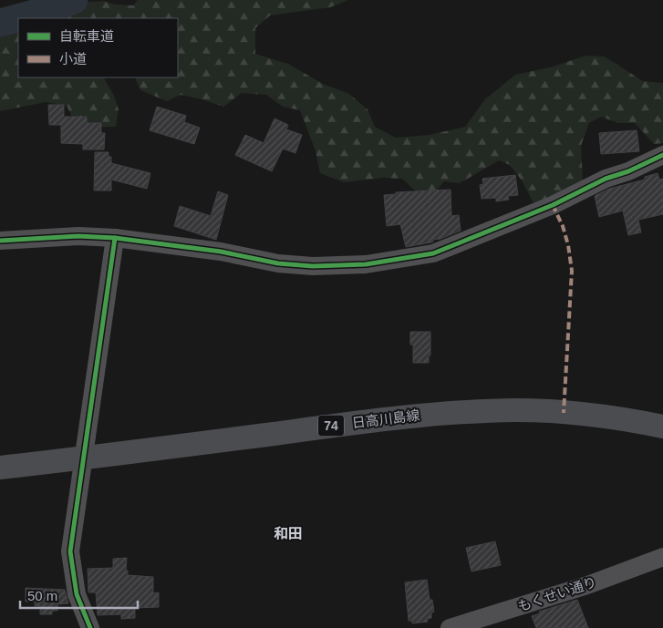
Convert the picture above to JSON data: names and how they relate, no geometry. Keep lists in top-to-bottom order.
{
  "streets": {
    "main road": ["日高川島線", "74"],
    "street": ["もくせい通り"]
  },
  "districts": ["和田"],
  "legend": ["自転車道", "小道"],
  "scale_bar": "50 m"
}
